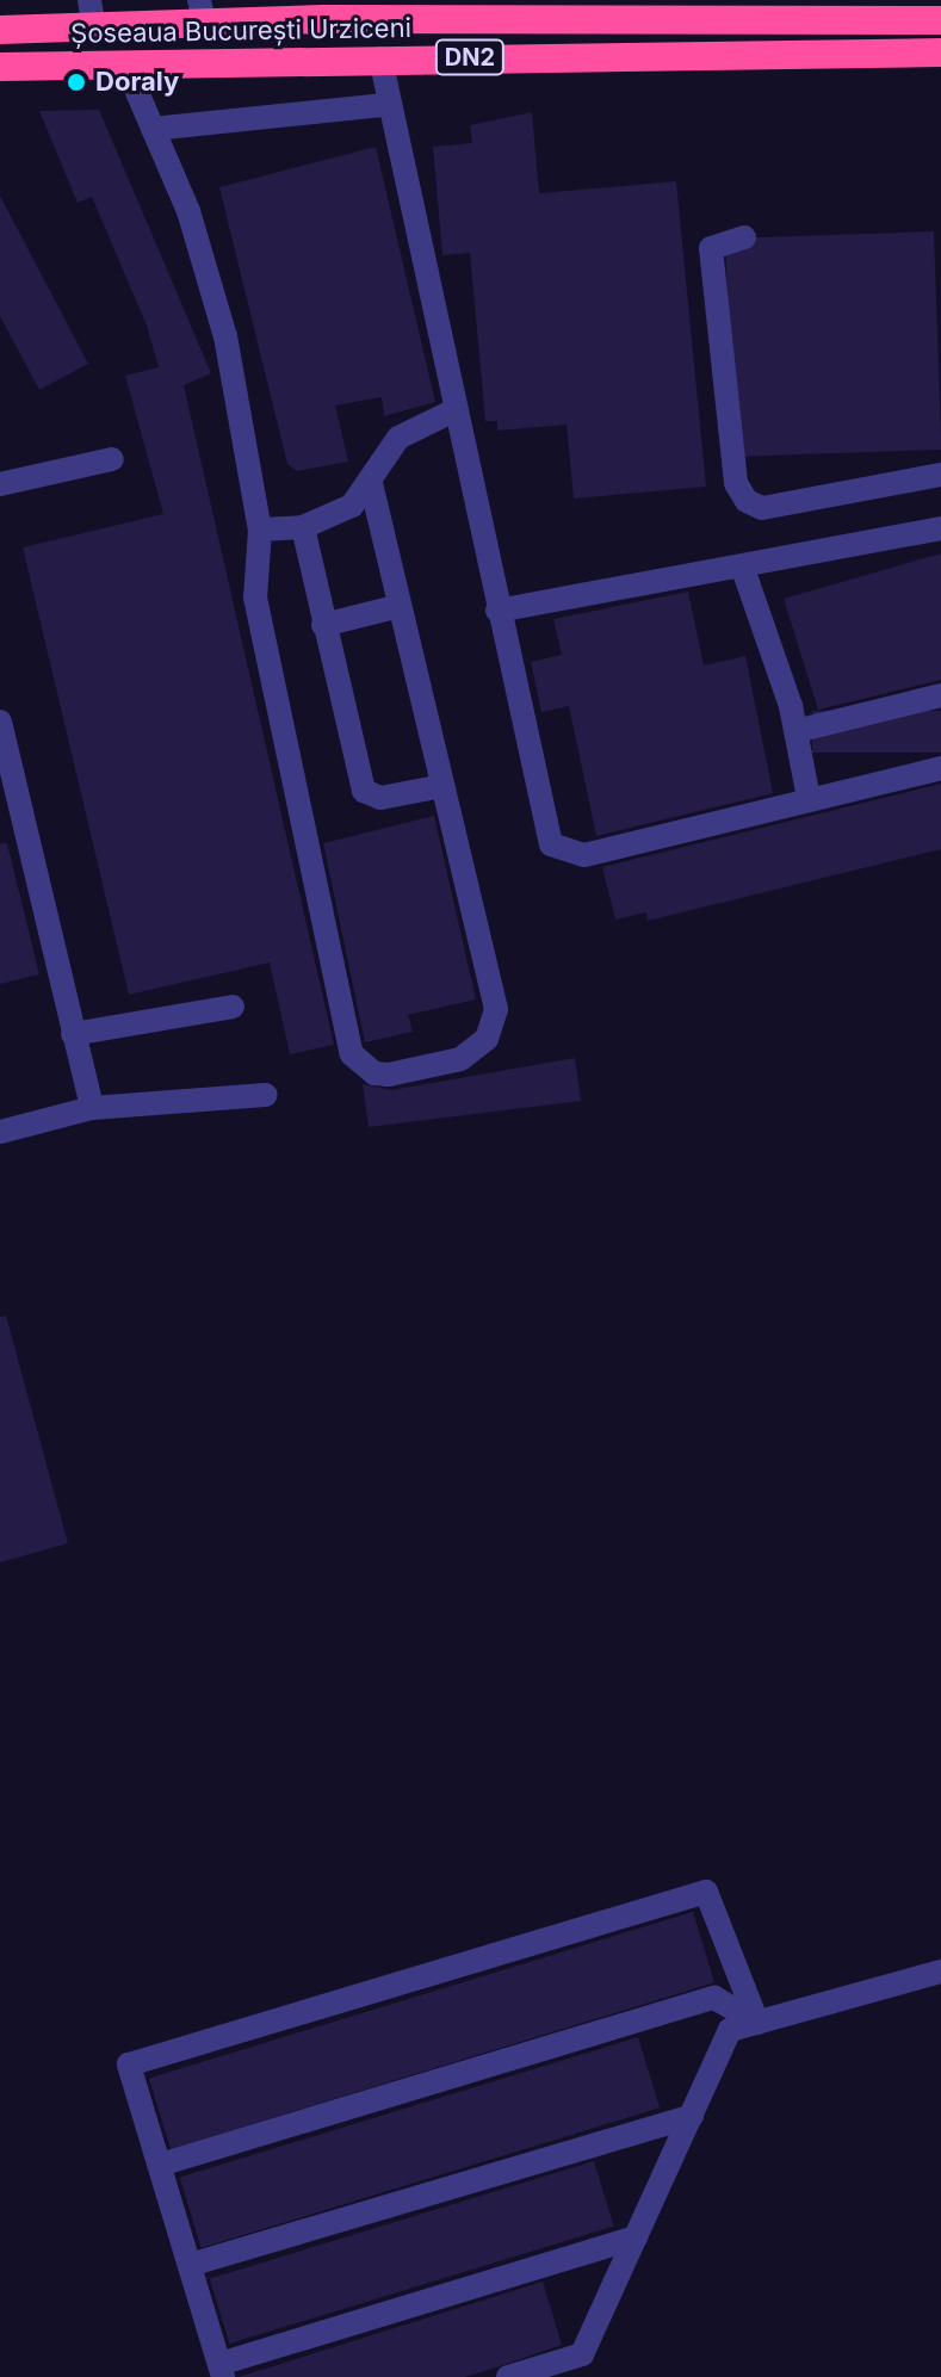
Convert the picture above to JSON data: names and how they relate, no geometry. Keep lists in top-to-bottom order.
{
  "streets": {
    "highway": ["Șoseaua București Urziceni", "DN2"]
  },
  "places": ["Doraly"]
}
